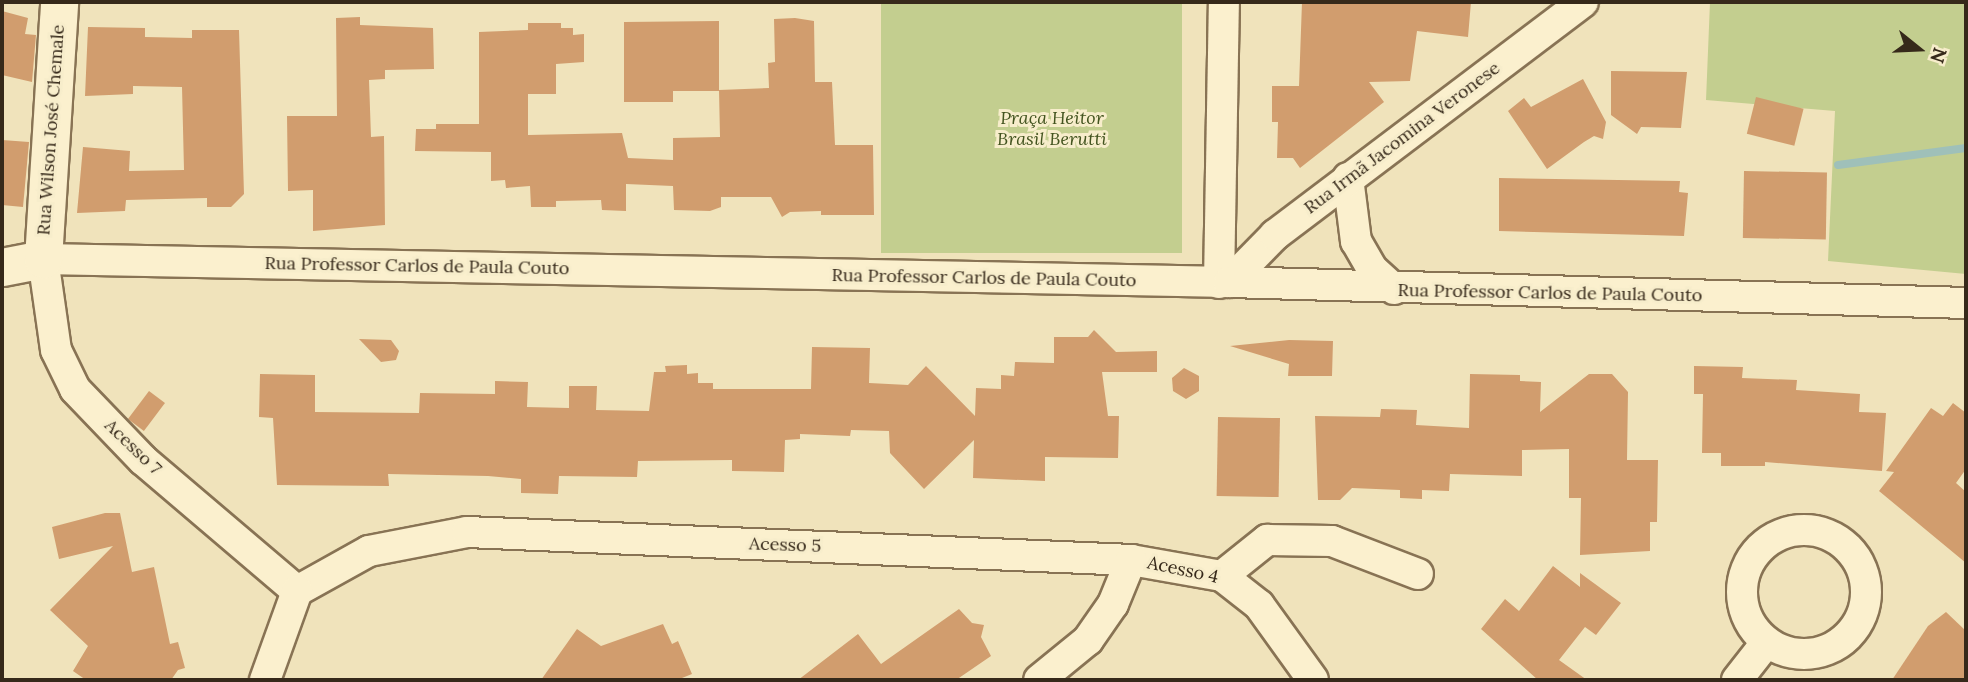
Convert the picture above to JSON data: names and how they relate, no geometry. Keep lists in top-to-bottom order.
{
  "streets": {
    "street": [
      "Rua Wilson José Chemale",
      "Rua Irmã Jacomina Veronese",
      "Rua Professor Carlos de Paula Couto",
      "Acesso 7",
      "Acesso 5",
      "Acesso 4"
    ]
  },
  "crossings": [
    ["Rua Wilson José Chemale", "Rua Professor Carlos de Paula Couto"],
    ["Rua Wilson José Chemale", "Acesso 7"],
    ["Rua Irmã Jacomina Veronese", "Rua Professor Carlos de Paula Couto"],
    ["Rua Professor Carlos de Paula Couto", "Acesso 7"],
    ["Acesso 7", "Acesso 5"],
    ["Acesso 5", "Acesso 4"]
  ],
  "parks": ["Praça Heitor Brasil Berutti"],
  "north": "right"
}
